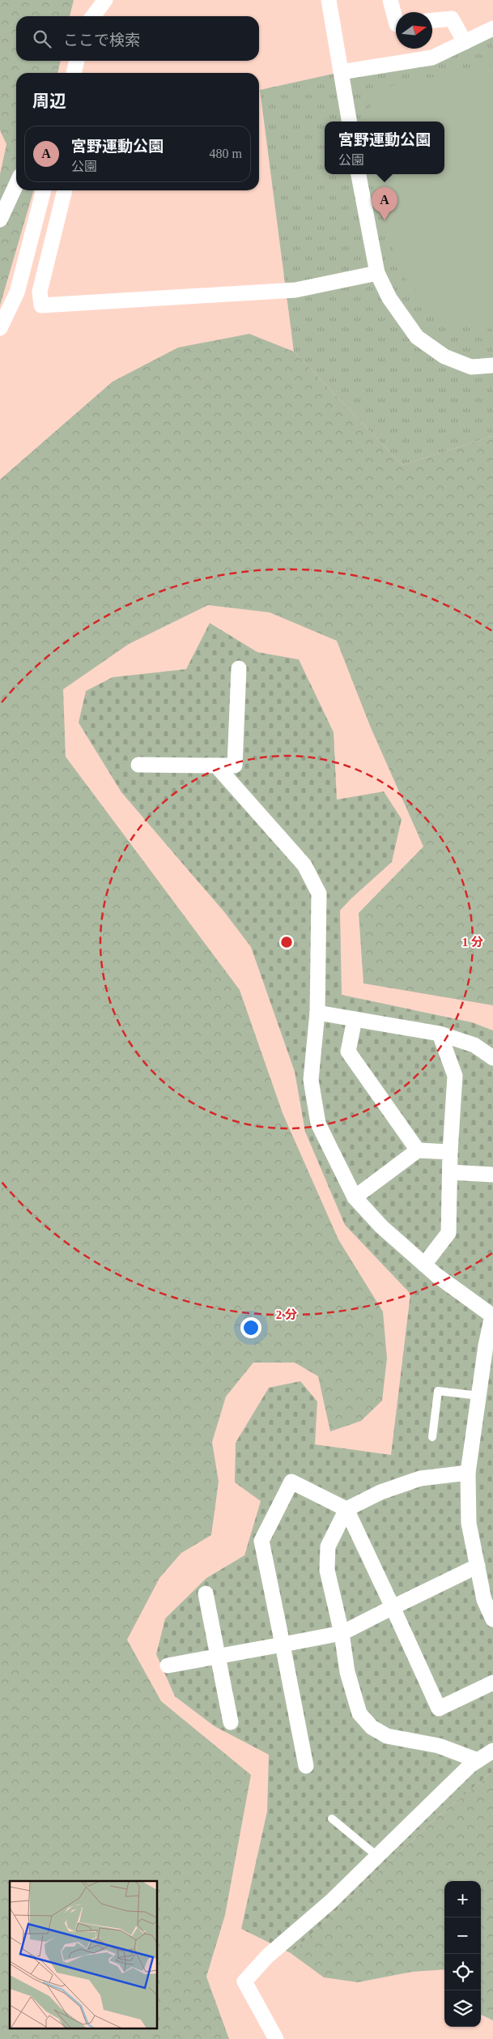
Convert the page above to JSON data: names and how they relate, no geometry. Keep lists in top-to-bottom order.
{
  "north": "right",
  "page": {
    "search": "ここで検索",
    "heading": "周辺",
    "popup": ["宮野運動公園", "公園"],
    "list": [
      {
        "mark": "A",
        "name": "宮野運動公園",
        "note": "公園",
        "value": "480 m"
      }
    ],
    "pins": "A",
    "map_buttons": ["+", "−"]
  },
  "rings": ["1 分", "2 分"]
}
